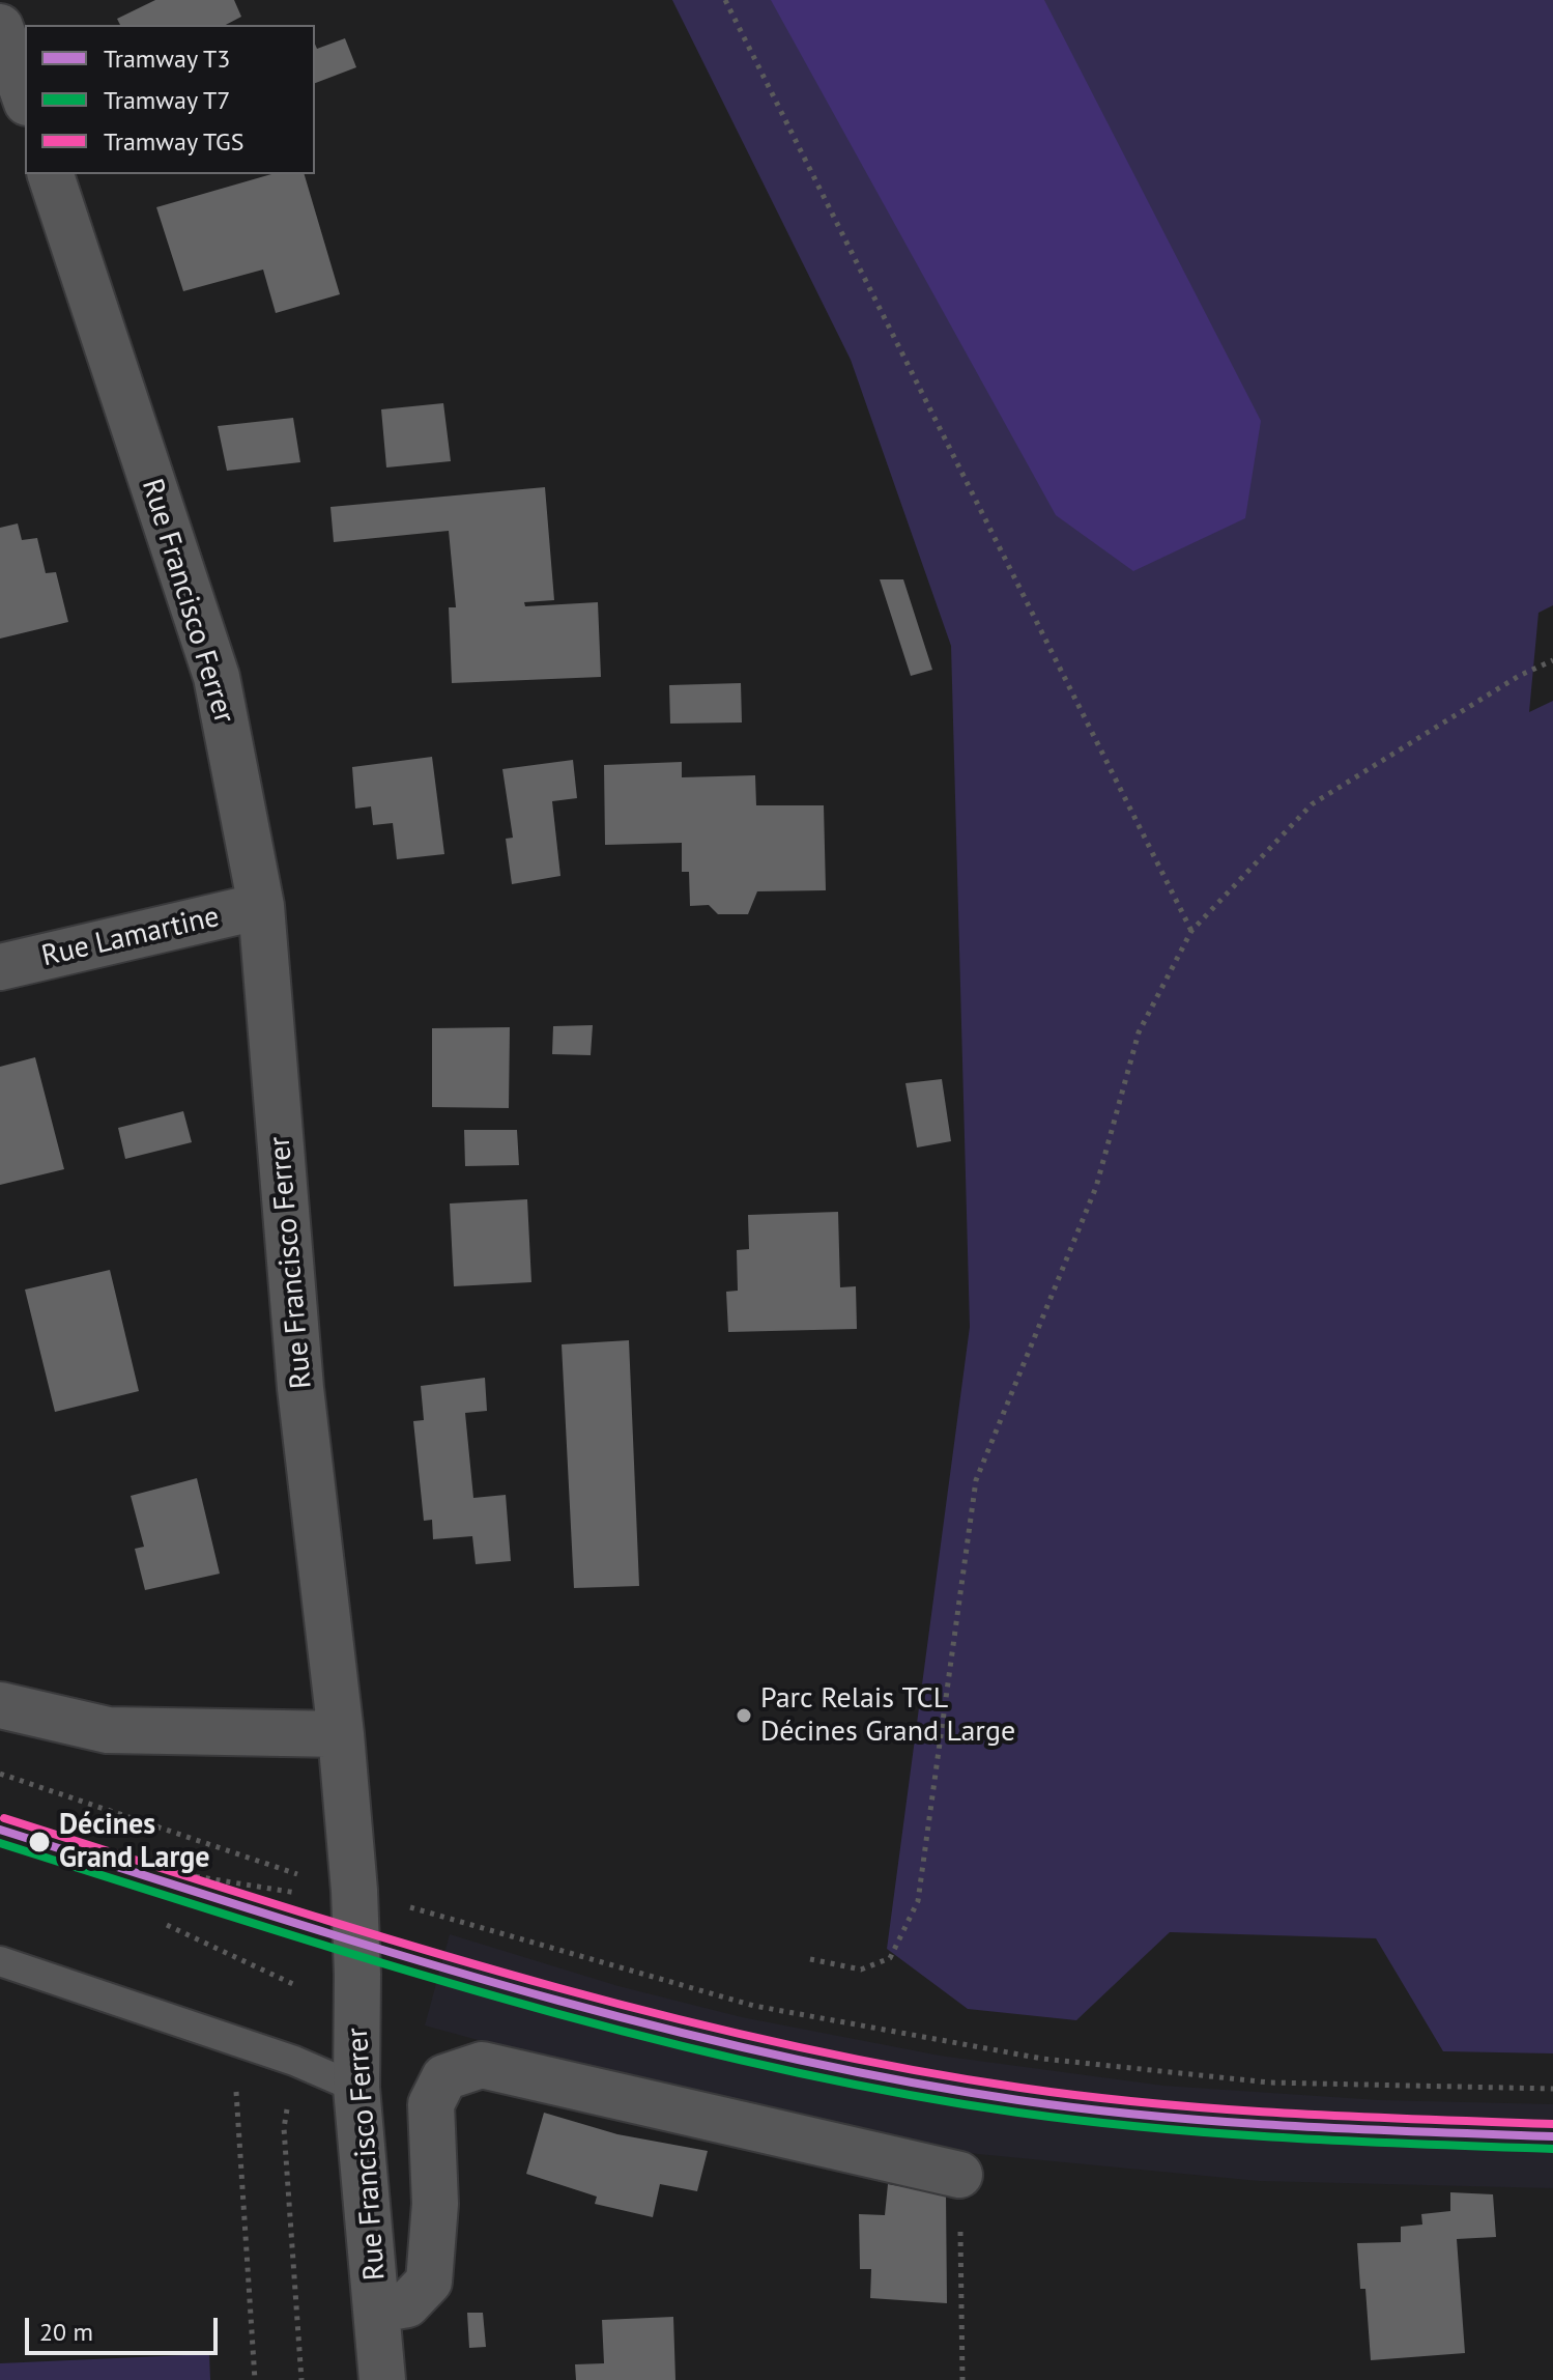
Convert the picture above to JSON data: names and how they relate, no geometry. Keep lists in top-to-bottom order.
{
  "streets": {
    "street": ["Rue Francisco Ferrer", "Rue Lamartine"]
  },
  "crossings": [
    ["Rue Francisco Ferrer", "Rue Lamartine"]
  ],
  "places": ["Parc Relais TCL Décines Grand Large", "Décines Grand Large"],
  "lines": ["tram line TGS", "tram line T3", "tram line T7"],
  "legend": ["Tramway T3", "Tramway T7", "Tramway TGS"],
  "scale_bar": "20 m"
}
